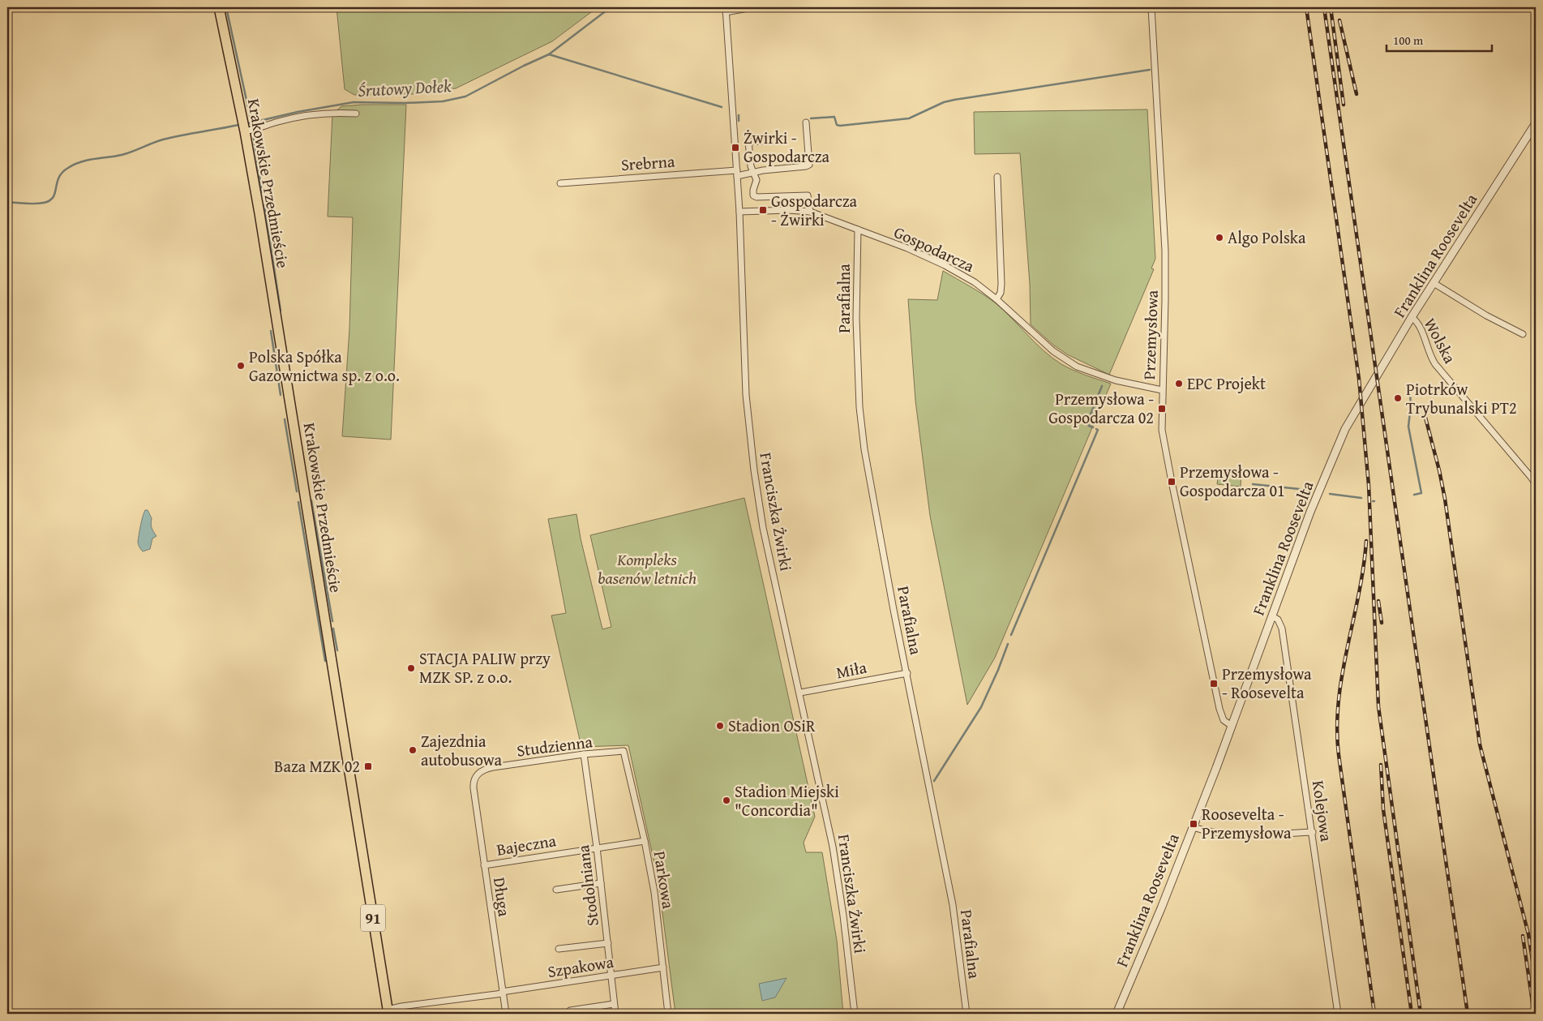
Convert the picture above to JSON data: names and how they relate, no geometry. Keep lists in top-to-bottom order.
{
  "streets": {
    "main road": ["Krakowskie Przedmieście", "91"],
    "street": [
      "Srebrna",
      "Gospodarcza",
      "Franklina Roosevelta",
      "Parafialna",
      "Przemysłowa",
      "Wolska",
      "Franciszka Żwirki",
      "Miła",
      "Studzienna",
      "Kolejowa",
      "Bajeczna",
      "Parkowa",
      "Stodolniana",
      "Długa",
      "Szpakowa"
    ]
  },
  "crossings": [
    ["Srebrna", "Franciszka Żwirki"],
    ["Krakowskie Przedmieście", "Szpakowa"],
    ["Gospodarcza", "Parafialna"],
    ["Gospodarcza", "Przemysłowa"],
    ["Gospodarcza", "Franciszka Żwirki"],
    ["Franklina Roosevelta", "Przemysłowa"],
    ["Franklina Roosevelta", "Wolska"],
    ["Franklina Roosevelta", "Kolejowa"],
    ["Parafialna", "Miła"],
    ["Franciszka Żwirki", "Miła"],
    ["Studzienna", "Parkowa"],
    ["Studzienna", "Stodolniana"],
    ["Studzienna", "Długa"],
    ["Bajeczna", "Parkowa"],
    ["Bajeczna", "Stodolniana"],
    ["Bajeczna", "Długa"],
    ["Parkowa", "Szpakowa"],
    ["Stodolniana", "Szpakowa"],
    ["Długa", "Szpakowa"]
  ],
  "water": ["Śrutowy Dołek"],
  "parks": ["Kompleks basenów letnich"],
  "places": {
    "transit": [
      "Żwirki - Gospodarcza",
      "Gospodarcza - Żwirki",
      "Przemysłowa - Gospodarcza 02",
      "Przemysłowa - Gospodarcza 01",
      "Przemysłowa - Roosevelta",
      "Baza MZK 02",
      "Roosevelta - Przemysłowa"
    ],
    "other": [
      "Algo Polska",
      "Polska Spółka Gazownictwa sp. z o.o.",
      "EPC Projekt",
      "Piotrków Trybunalski PT2",
      "STACJA PALIW przy MZK SP. z o.o.",
      "Stadion OSiR",
      "Zajezdnia autobusowa",
      "Stadion Miejski \"Concordia\""
    ]
  },
  "scale_bar": "100 m"
}
